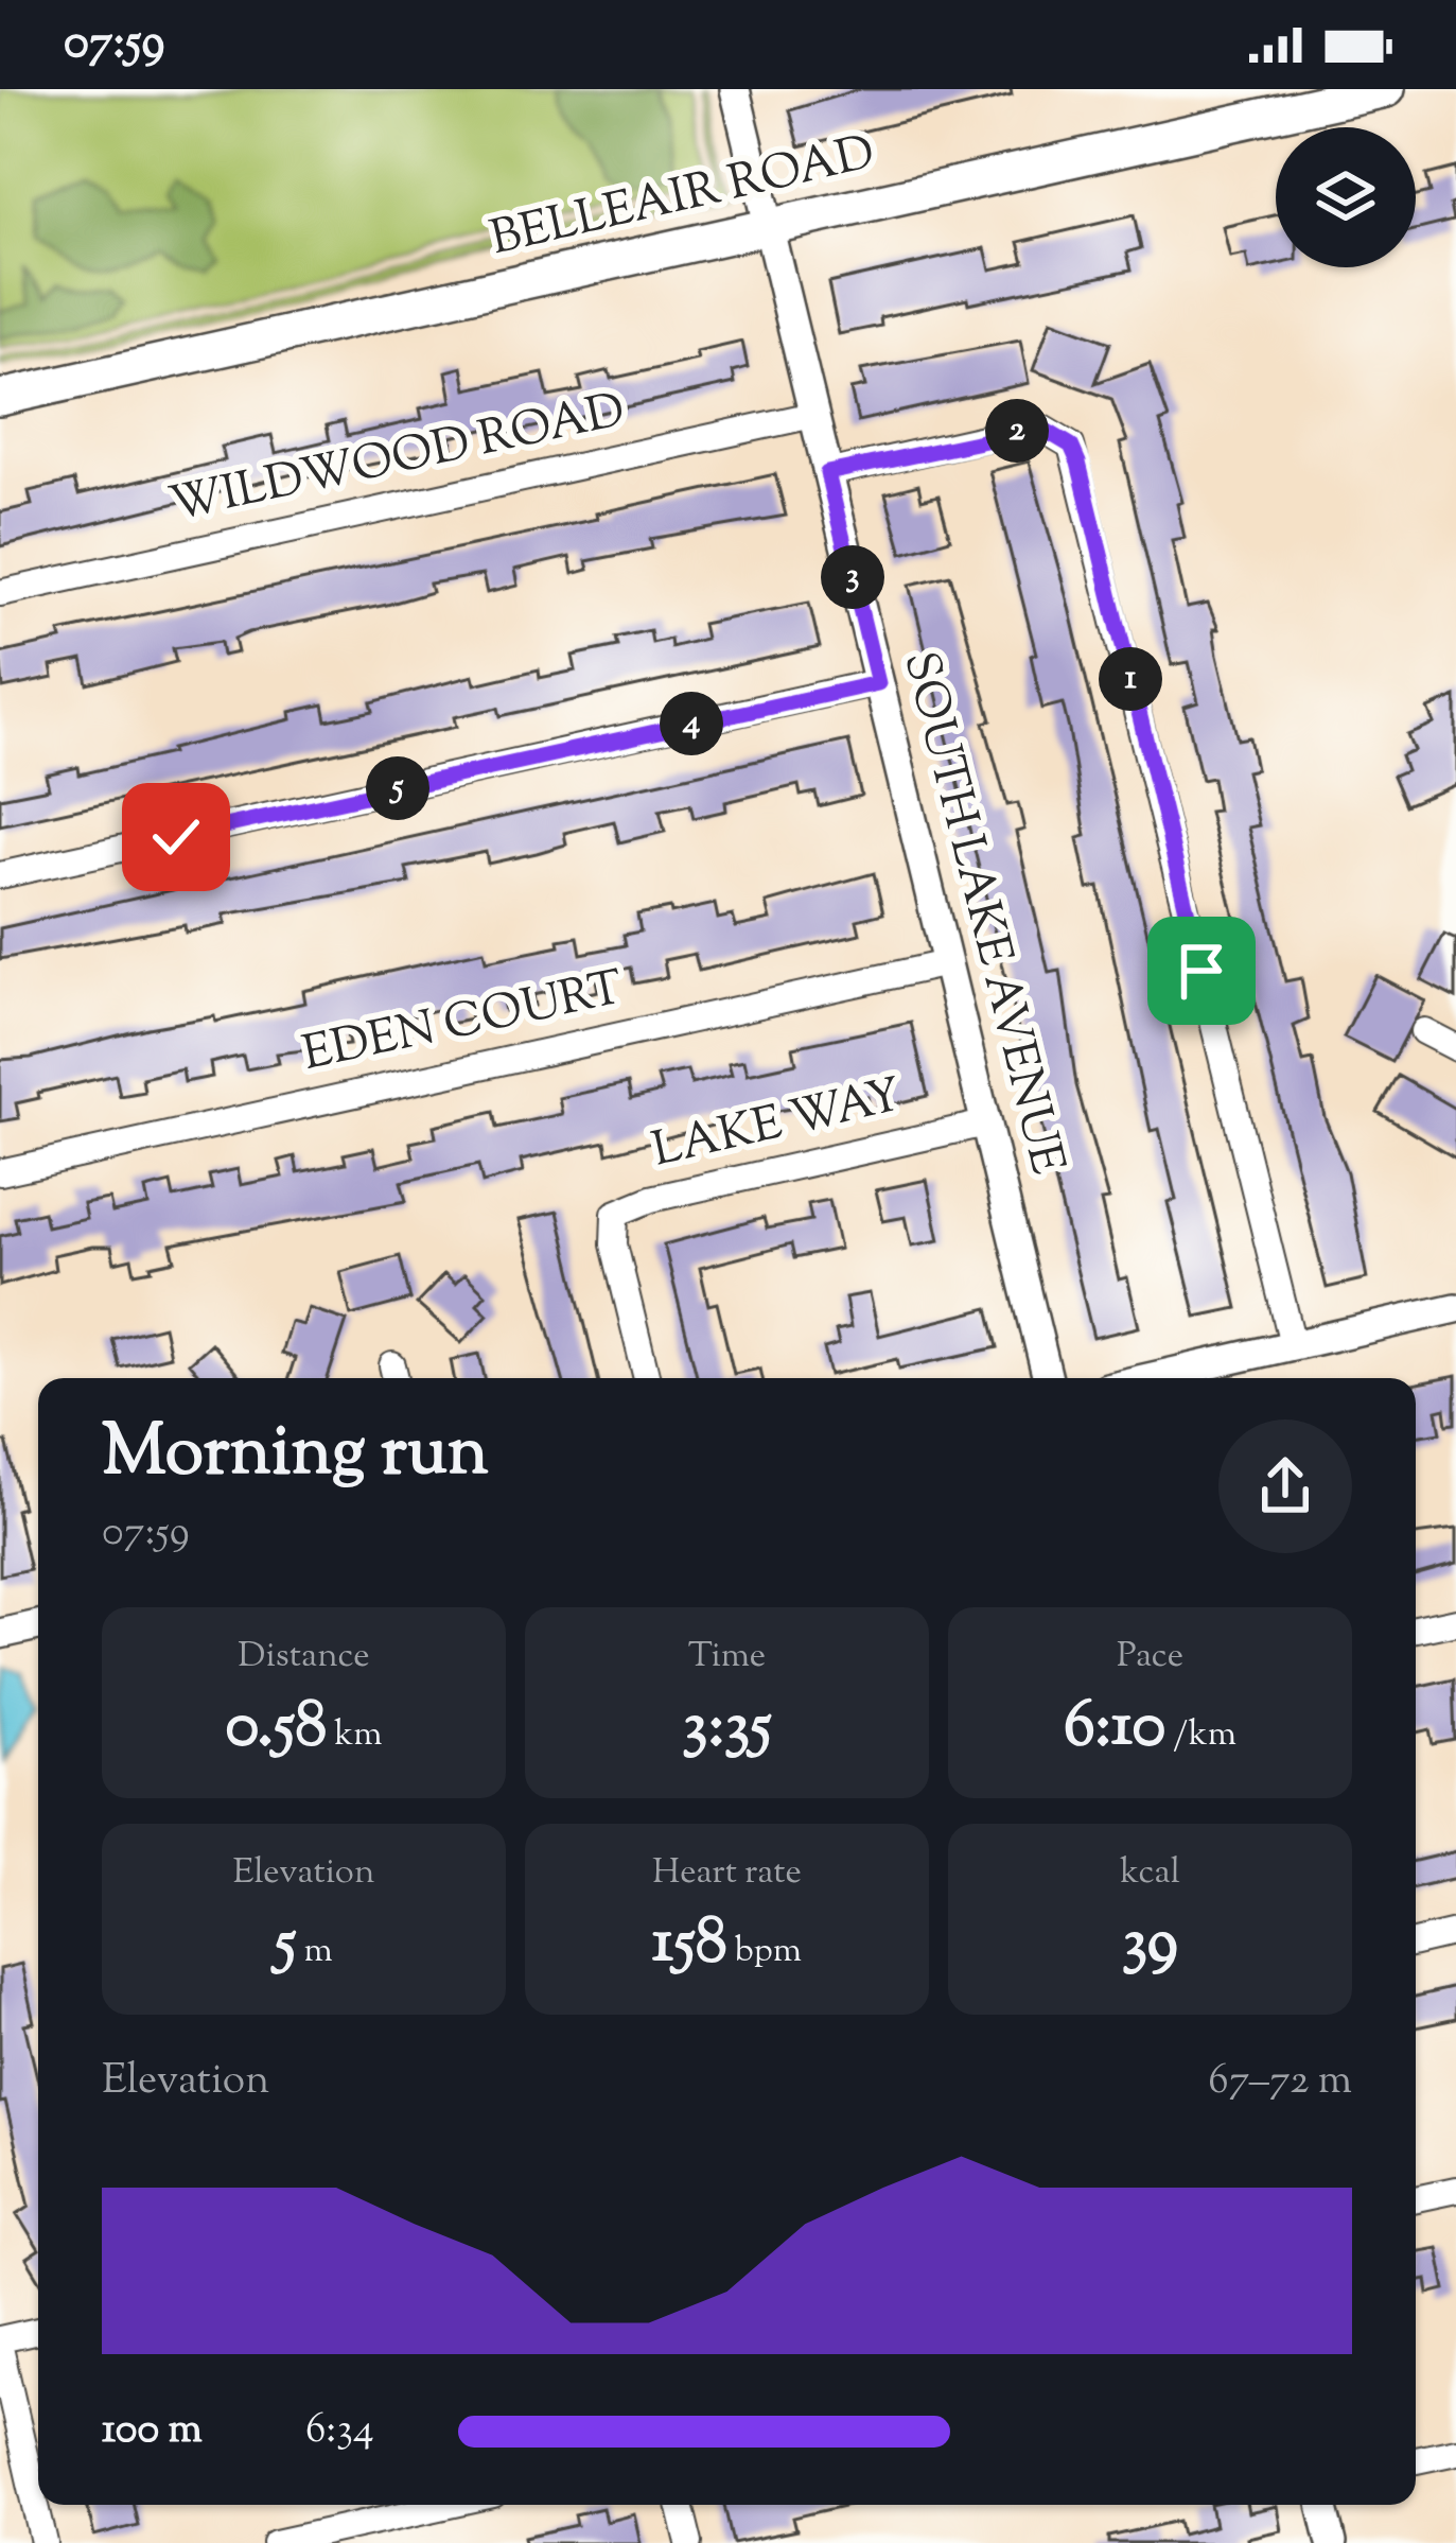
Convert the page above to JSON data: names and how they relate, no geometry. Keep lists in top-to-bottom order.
{
  "streets": {
    "main road": ["BELLEAIR ROAD"],
    "street": [
      "WILDWOOD ROAD",
      "SOUTH LAKE AVENUE",
      "EDEN COURT",
      "LAKE WAY"
    ]
  },
  "crossings": [
    ["BELLEAIR ROAD", "SOUTH LAKE AVENUE"],
    ["WILDWOOD ROAD", "SOUTH LAKE AVENUE"],
    ["SOUTH LAKE AVENUE", "EDEN COURT"],
    ["SOUTH LAKE AVENUE", "LAKE WAY"]
  ],
  "page": {
    "status": "07:59",
    "pins": [
      "2",
      "3",
      "1",
      "4",
      "5"
    ],
    "heading": ["Morning run", "07:59"],
    "stats": [
      ["Distance", "0.58 km"],
      ["Time", "3:35"],
      ["Pace", "6:10 /km"],
      ["Elevation", "5 m"],
      ["Heart rate", "158 bpm"],
      ["kcal", "39"]
    ],
    "chart": ["Elevation", "67–72 m"],
    "list": [
      {
        "name": "100 m",
        "note": "6:34"
      }
    ]
  }
}
